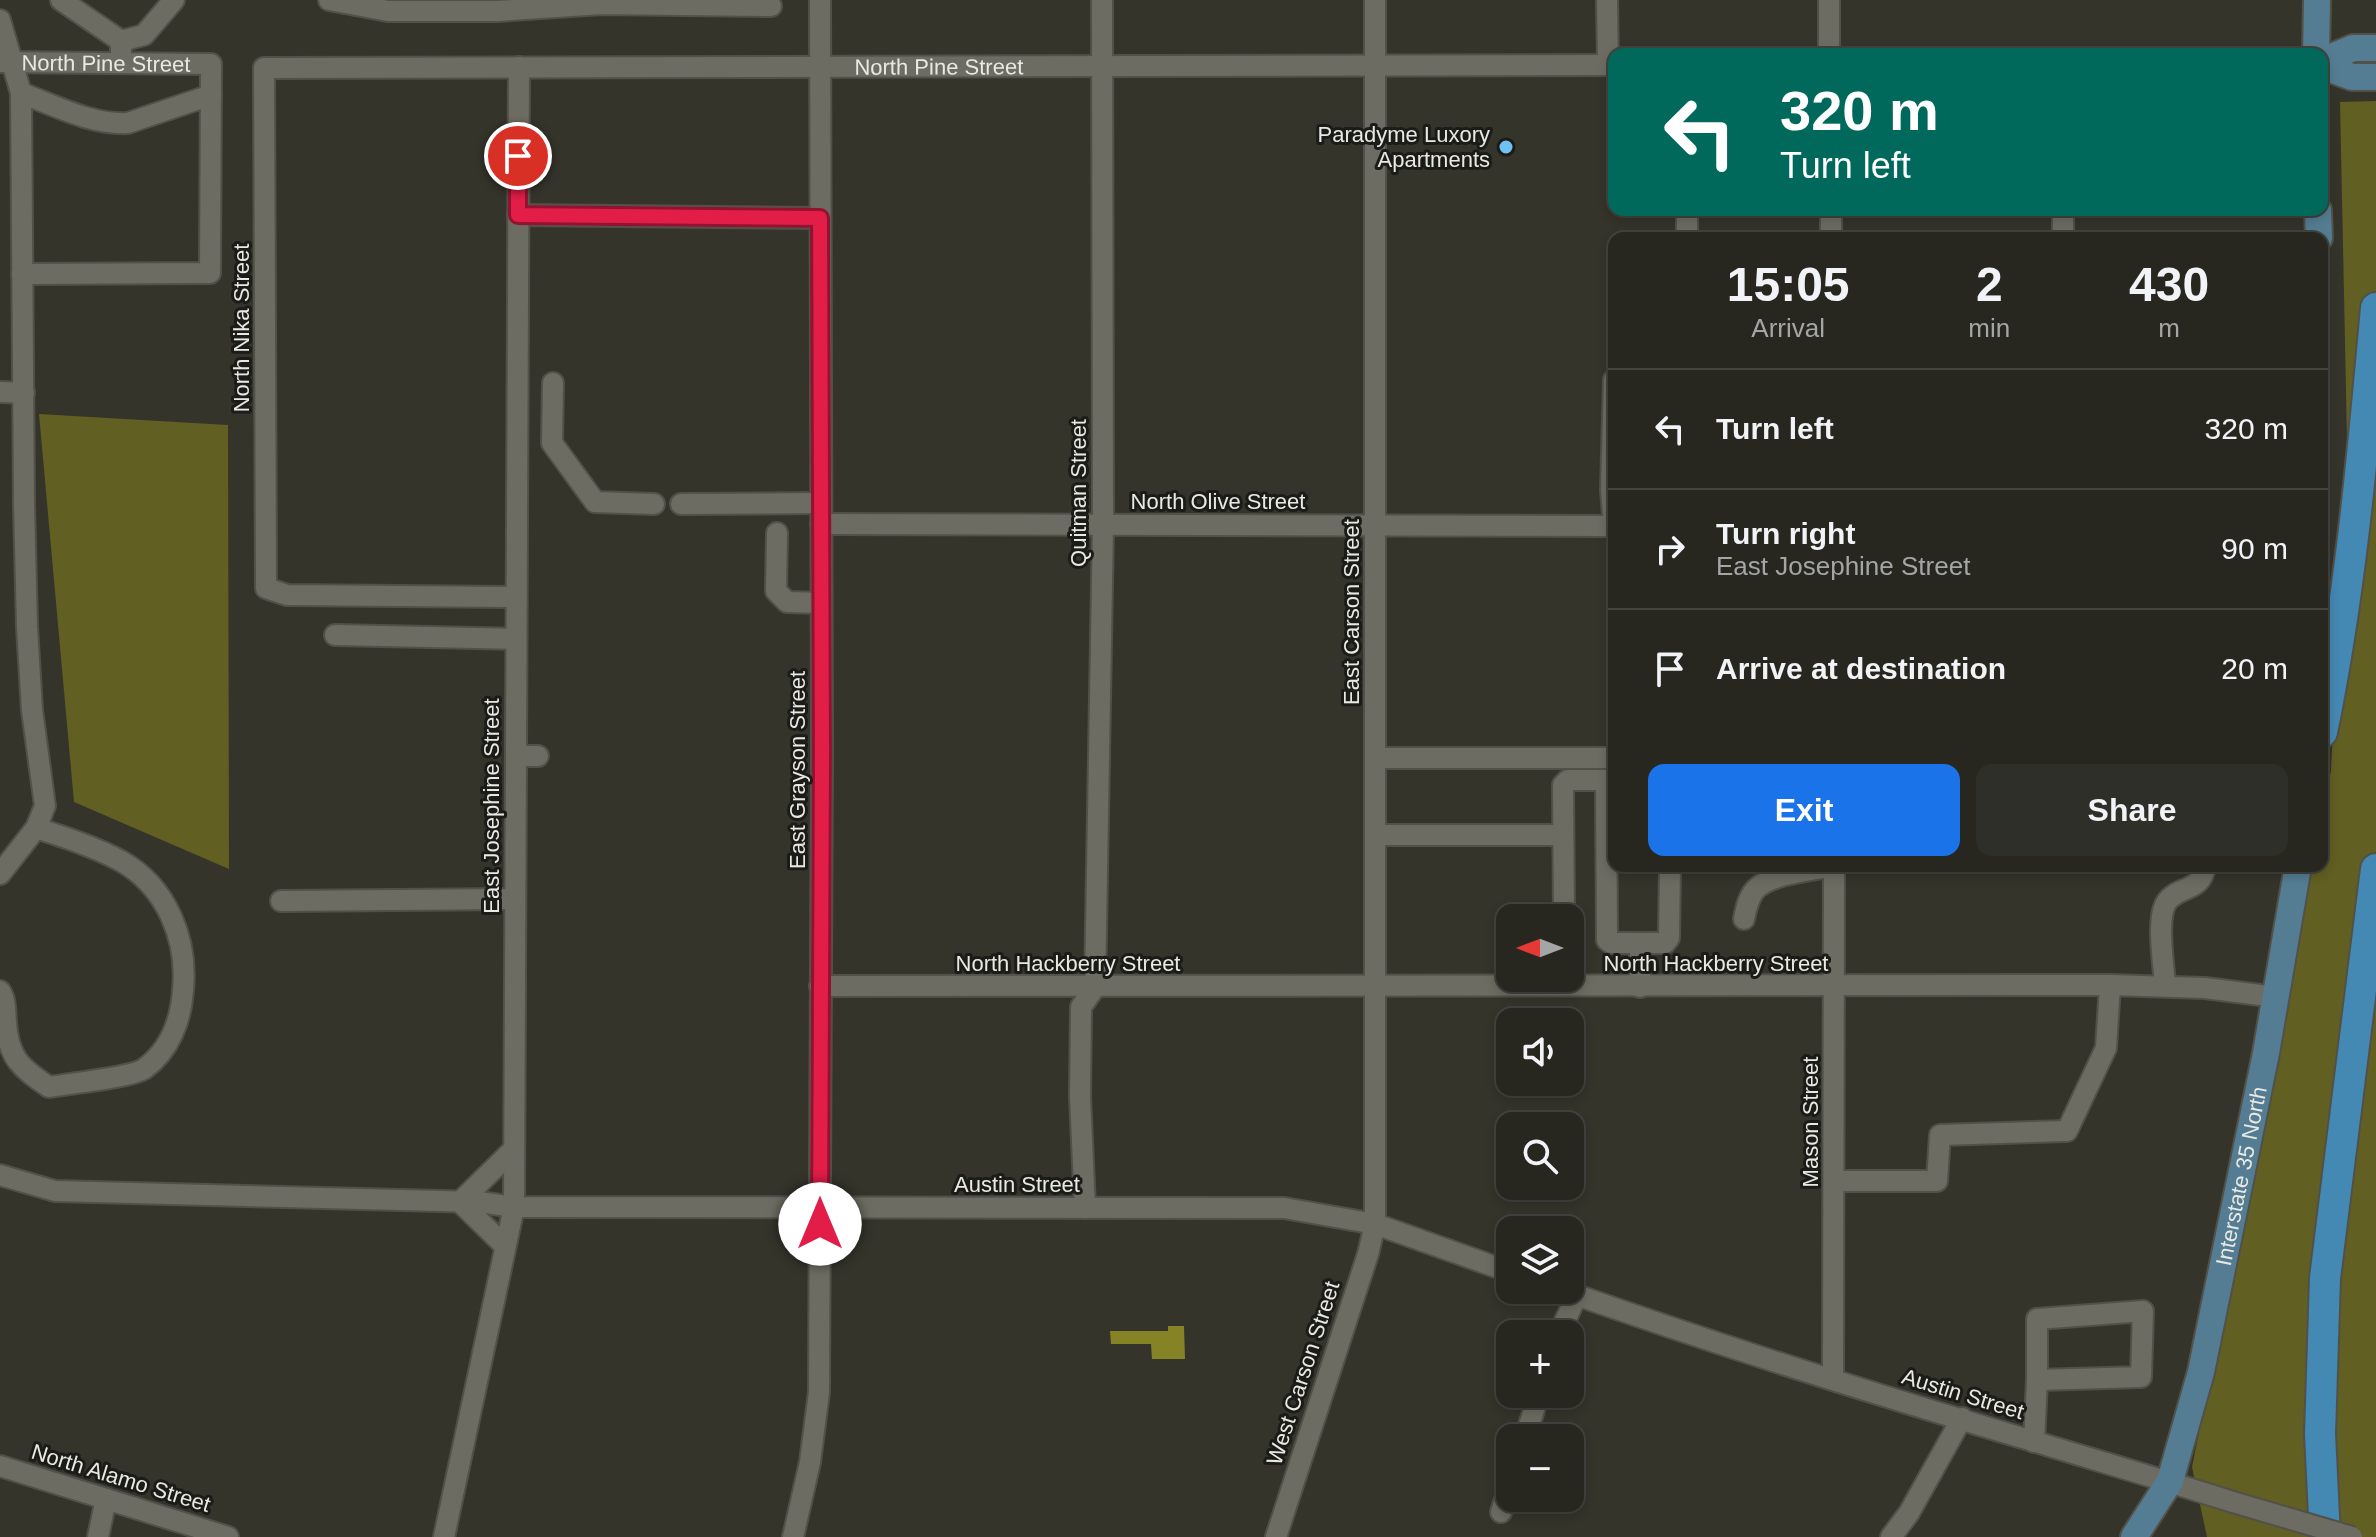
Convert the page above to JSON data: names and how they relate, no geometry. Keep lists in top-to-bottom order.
{
  "streets": {
    "main road": ["Interstate 35 North"],
    "street": [
      "North Pine Street",
      "North Nika Street",
      "Quitman Street",
      "North Olive Street",
      "East Carson Street",
      "East Grayson Street",
      "East Josephine Street",
      "North Hackberry Street",
      "Mason Street",
      "Austin Street",
      "West Carson Street",
      "North Alamo Street"
    ]
  },
  "crossings": [
    ["North Pine Street", "North Nika Street"],
    ["North Pine Street", "Quitman Street"],
    ["North Pine Street", "East Carson Street"],
    ["North Pine Street", "East Grayson Street"],
    ["North Pine Street", "East Josephine Street"],
    ["North Nika Street", "East Josephine Street"],
    ["Quitman Street", "North Olive Street"],
    ["Quitman Street", "North Hackberry Street"],
    ["North Olive Street", "East Carson Street"],
    ["North Olive Street", "East Grayson Street"],
    ["East Carson Street", "North Hackberry Street"],
    ["East Carson Street", "Austin Street"],
    ["East Carson Street", "West Carson Street"],
    ["East Grayson Street", "North Hackberry Street"],
    ["East Grayson Street", "Austin Street"],
    ["East Josephine Street", "Austin Street"],
    ["North Hackberry Street", "Mason Street"],
    ["North Hackberry Street", "Interstate 35 North"],
    ["Mason Street", "Austin Street"],
    ["Interstate 35 North", "Austin Street"],
    ["Austin Street", "West Carson Street"]
  ],
  "places": ["Paradyme Luxory Apartments"],
  "north": "left",
  "page": {
    "turn": ["320 m", "Turn left"],
    "eta": [
      "15:05",
      "Arrival",
      "2",
      "min",
      "430",
      "m"
    ],
    "list": [
      {
        "name": "Turn left",
        "value": "320 m"
      },
      {
        "name": "Turn right",
        "note": "East Josephine Street",
        "value": "90 m"
      },
      {
        "name": "Arrive at destination",
        "value": "20 m"
      }
    ],
    "buttons": ["Exit", "Share"],
    "map_buttons": ["+", "−"]
  }
}
